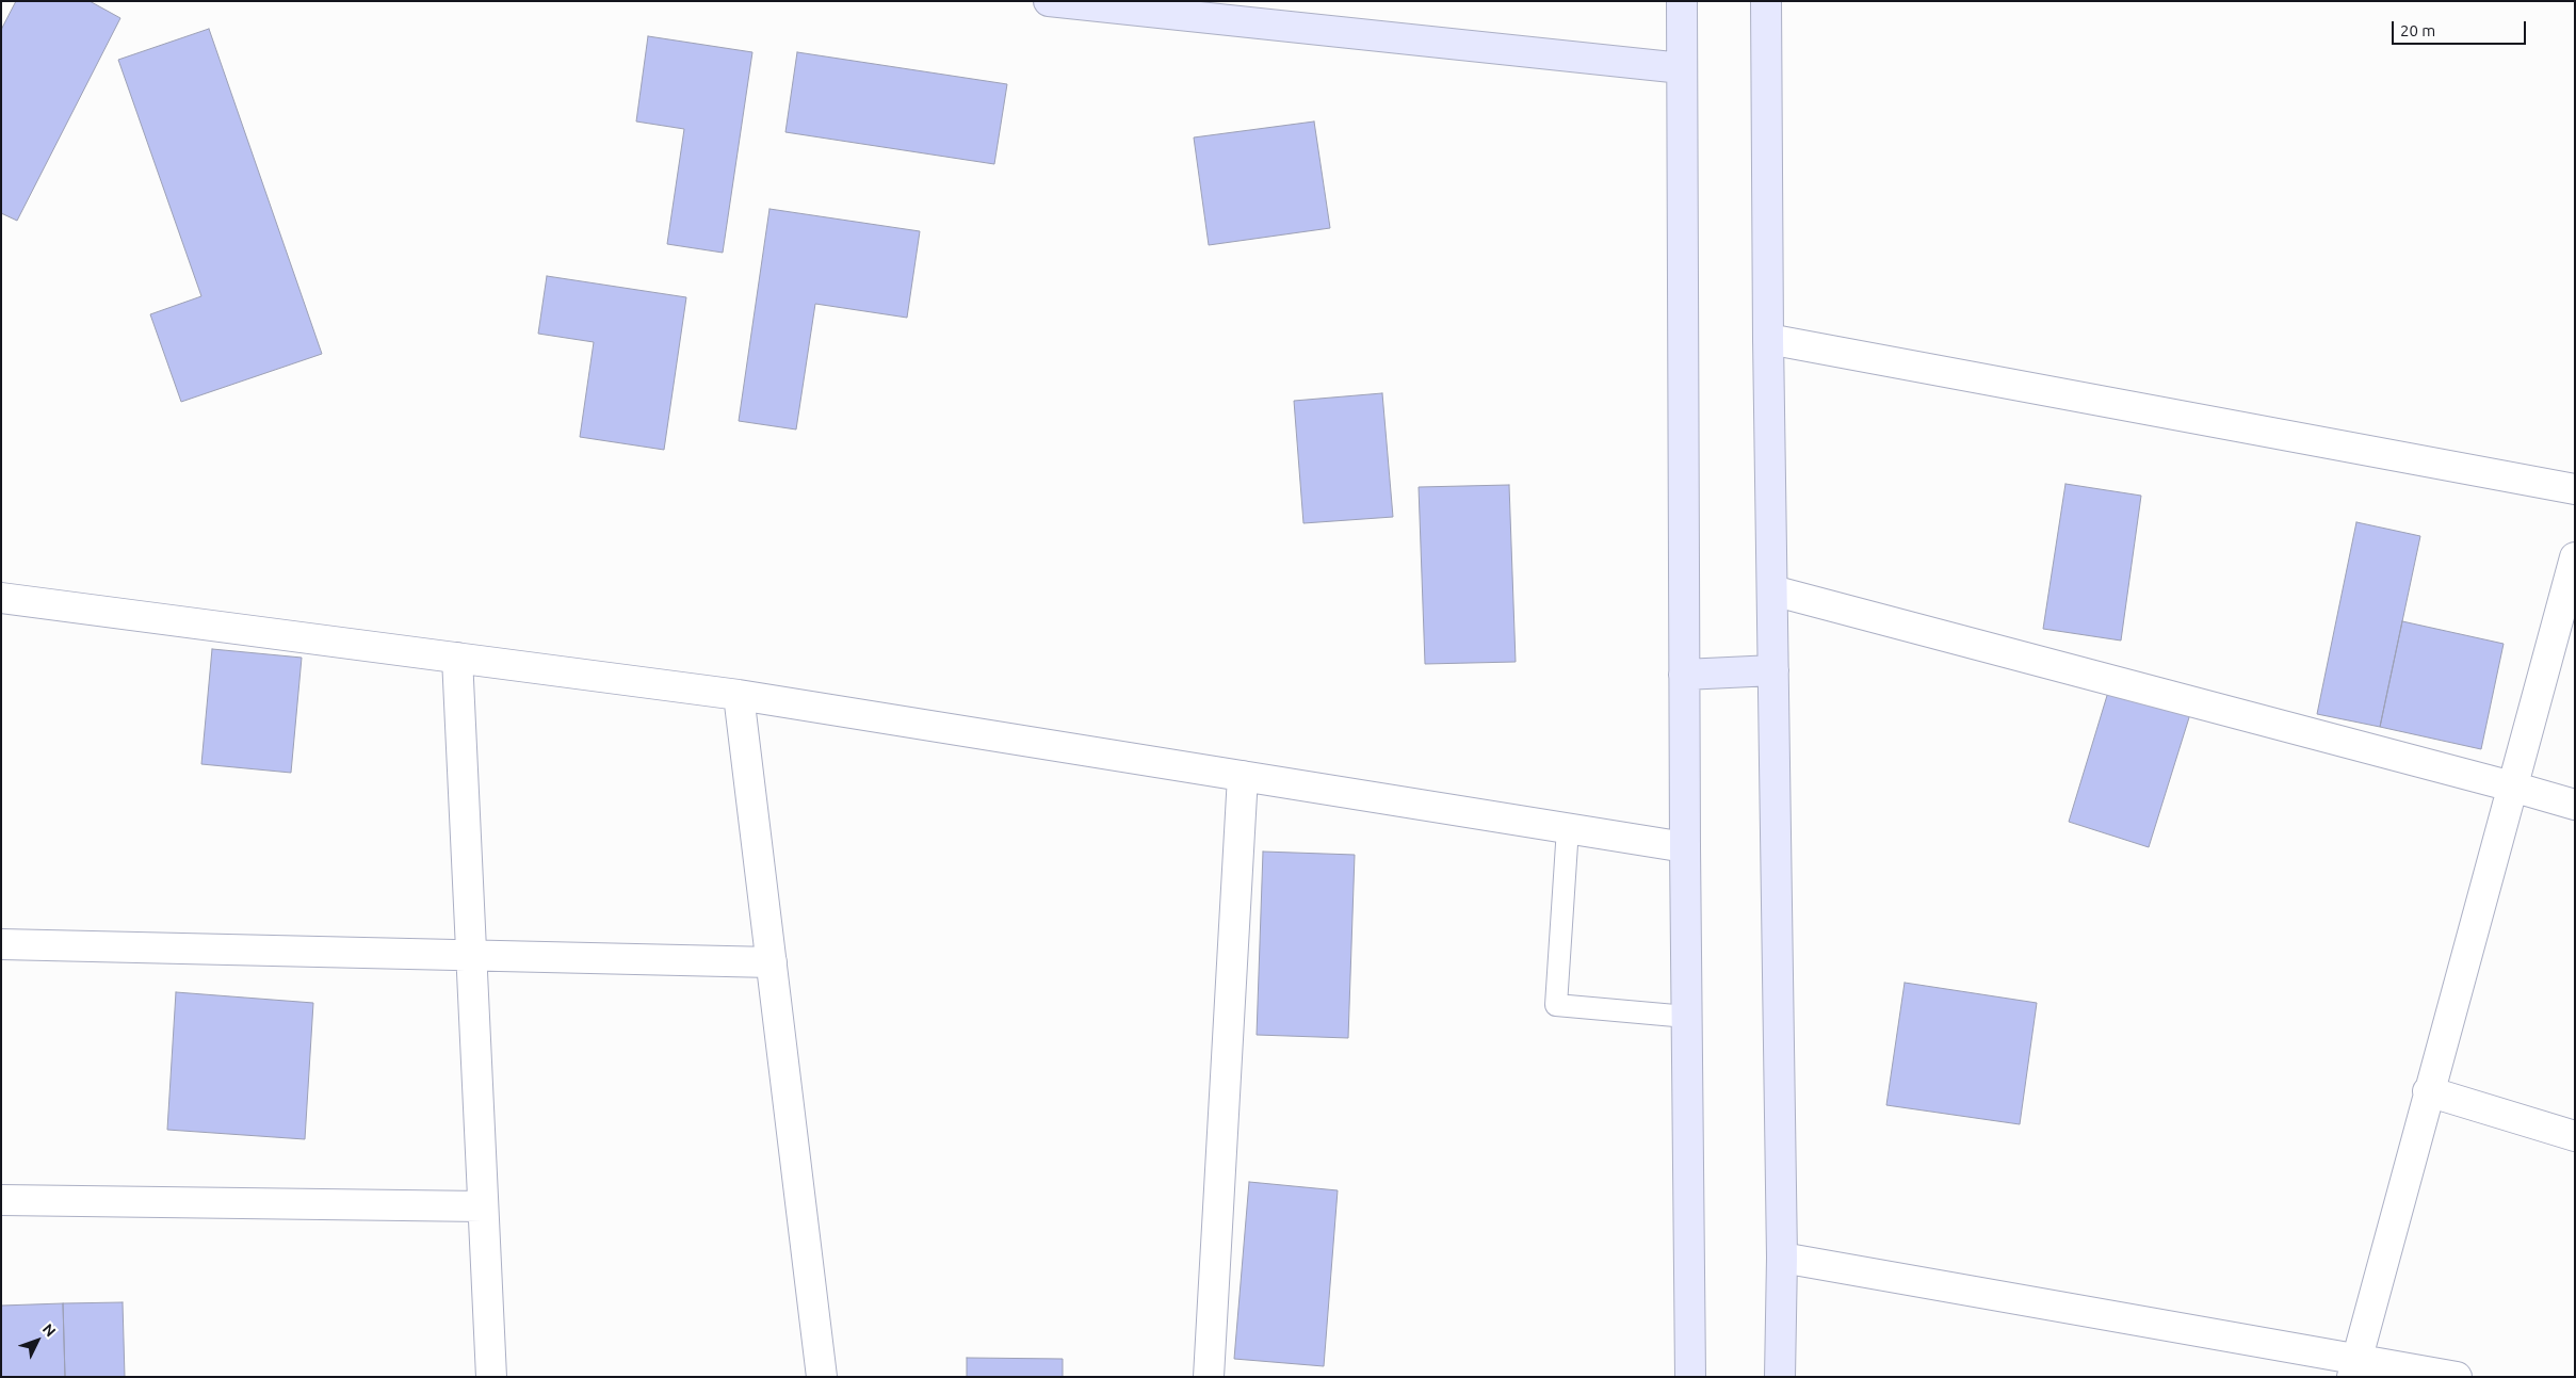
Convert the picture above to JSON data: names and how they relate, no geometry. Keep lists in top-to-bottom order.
{
  "scale_bar": "20 m",
  "north": "top right"
}
